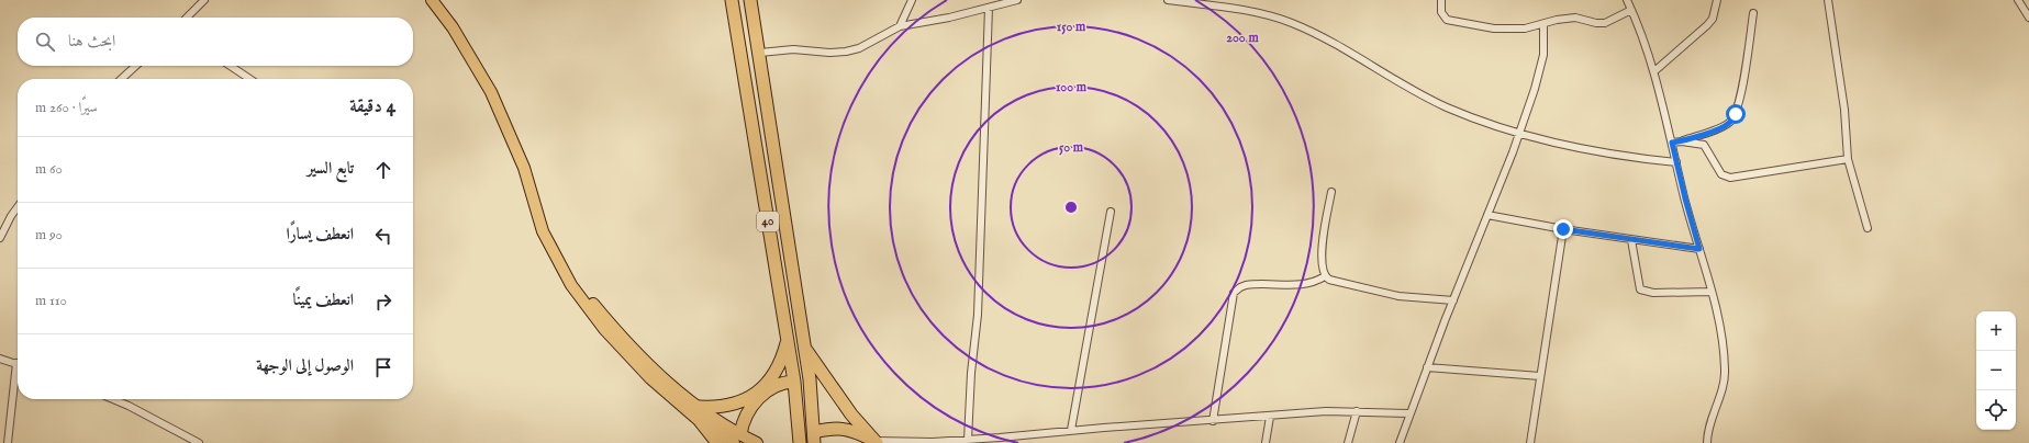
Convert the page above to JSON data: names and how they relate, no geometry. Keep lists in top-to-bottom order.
{
  "streets": {
    "highway": ["40"]
  },
  "page": {
    "search": "ابحث هنا",
    "heading": ["4 دقيقة", "سيرًا · 260 m"],
    "list": [
      ["تابع السير", "60 m"],
      ["انعطف يسارًا", "90 m"],
      ["انعطف يمينًا", "110 m"],
      "الوصول إلى الوجهة"
    ],
    "map_buttons": ["+", "−"]
  },
  "rings": [
    "150 m",
    "200 m",
    "100 m",
    "50 m"
  ]
}
